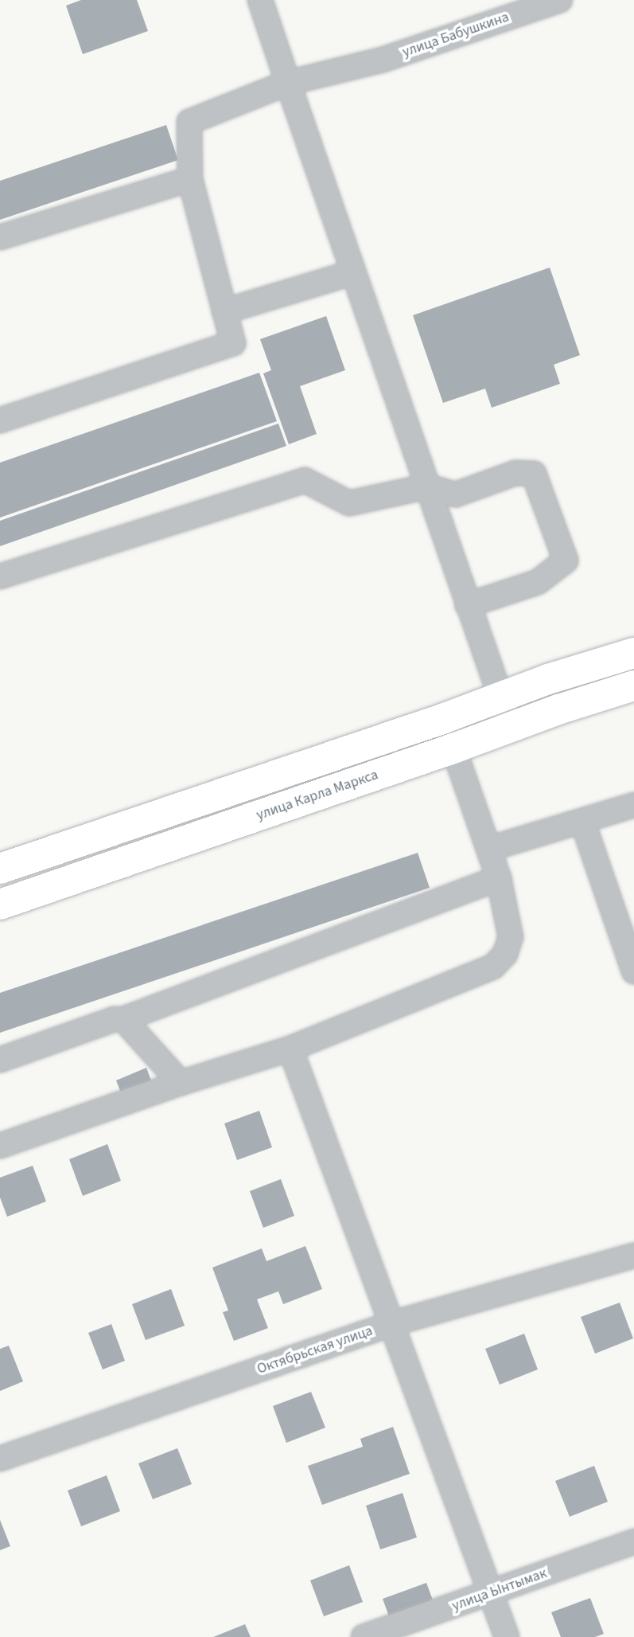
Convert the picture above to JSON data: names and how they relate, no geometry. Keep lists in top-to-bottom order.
{
  "streets": {
    "main road": ["улица Карла Маркса"],
    "street": ["улица Бабушкина", "Октябрьская улица", "улица Ынтымак"]
  }
}
